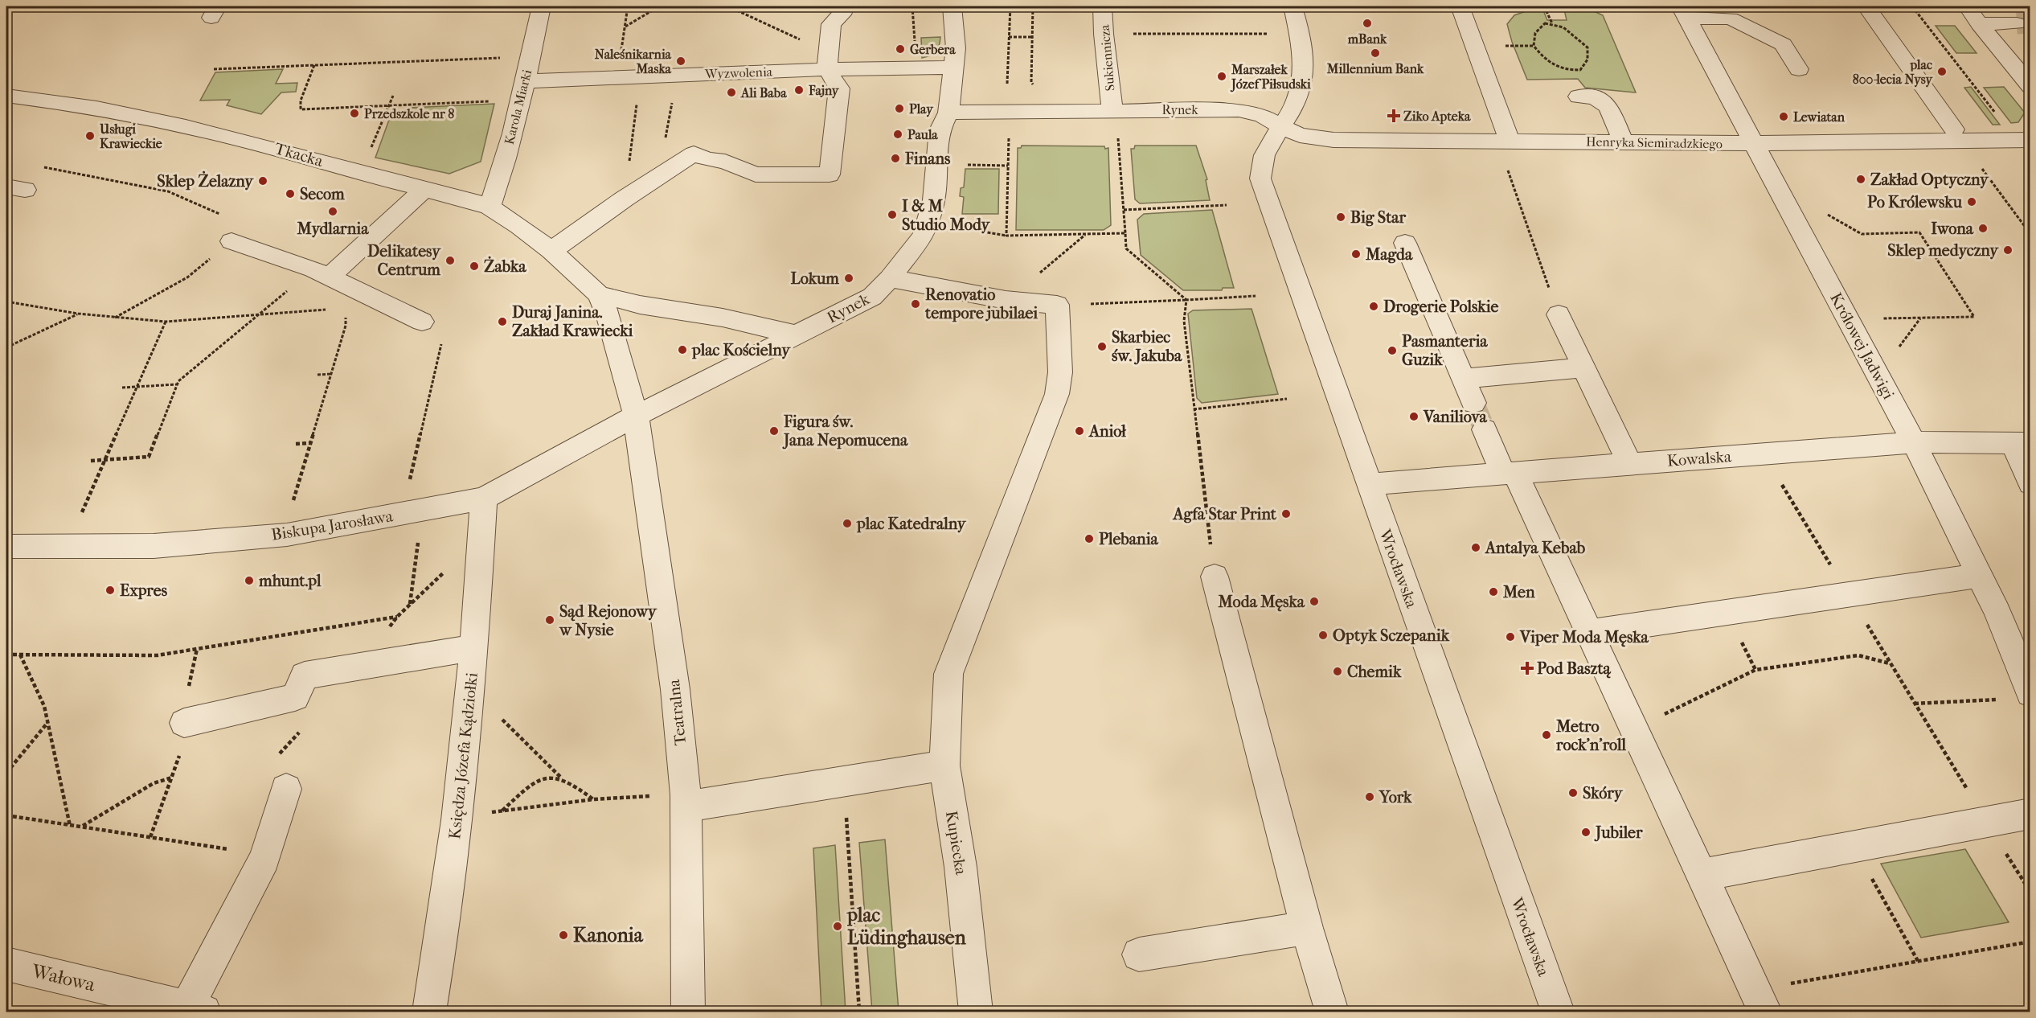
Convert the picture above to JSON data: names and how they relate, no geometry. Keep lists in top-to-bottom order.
{
  "streets": {
    "street": [
      "Sukiennicza",
      "Wyzwolenia",
      "Karola Miarki",
      "Rynek",
      "Henryka Siemiradzkiego",
      "Tkacka",
      "Królowej Jadwigi",
      "Kowalska",
      "Biskupa Jarosława",
      "Wrocławska",
      "Teatralna",
      "Księdza Józefa Kądziołki",
      "Kupiecka",
      "Wałowa"
    ]
  },
  "crossings": [
    ["Sukiennicza", "Rynek"],
    ["Wyzwolenia", "Karola Miarki"],
    ["Wyzwolenia", "Rynek"],
    ["Karola Miarki", "Tkacka"],
    ["Rynek", "Henryka Siemiradzkiego"],
    ["Rynek", "Wrocławska"],
    ["Henryka Siemiradzkiego", "Królowej Jadwigi"],
    ["Henryka Siemiradzkiego", "Wrocławska"],
    ["Królowej Jadwigi", "Kowalska"],
    ["Kowalska", "Wrocławska"],
    ["Biskupa Jarosława", "Teatralna"],
    ["Biskupa Jarosława", "Księdza Józefa Kądziołki"]
  ],
  "places": {
    "other": [
      "mBank",
      "Gerbera",
      "Millennium Bank",
      "Naleśnikarnia Maska",
      "plac 800-lecia Nysy",
      "Marszałek Józef Piłsudski",
      "Fajny",
      "Ali Baba",
      "Play",
      "Przedszkole nr 8",
      "Lewiatan",
      "Paula",
      "Usługi Krawieckie",
      "Finans",
      "Zakład Optyczny",
      "Sklep Żelazny",
      "Secom",
      "Po Królewsku",
      "Mydlarnia",
      "I & M Studio Mody",
      "Big Star",
      "Iwona",
      "Sklep medyczny",
      "Magda",
      "Delikatesy Centrum",
      "Żabka",
      "Lokum",
      "Renovatio tempore jubilaei",
      "Drogerie Polskie",
      "Duraj Janina. Zakład Krawiecki",
      "Skarbiec św. Jakuba",
      "plac Kościelny",
      "Pasmanteria Guzik",
      "Vaniliova",
      "Figura św. Jana Nepomucena",
      "Anioł",
      "Agfa Star Print",
      "plac Katedralny",
      "Plebania",
      "Antalya Kebab",
      "mhunt.pl",
      "Expres",
      "Men",
      "Moda Męska",
      "Sąd Rejonowy w Nysie",
      "Optyk Sczepanik",
      "Viper Moda Męska",
      "Chemik",
      "Metro rock'n'roll",
      "Skóry",
      "York",
      "Jubiler",
      "plac Lüdinghausen",
      "Kanonia"
    ],
    "health": ["Ziko Apteka", "Pod Basztą"]
  }
}
